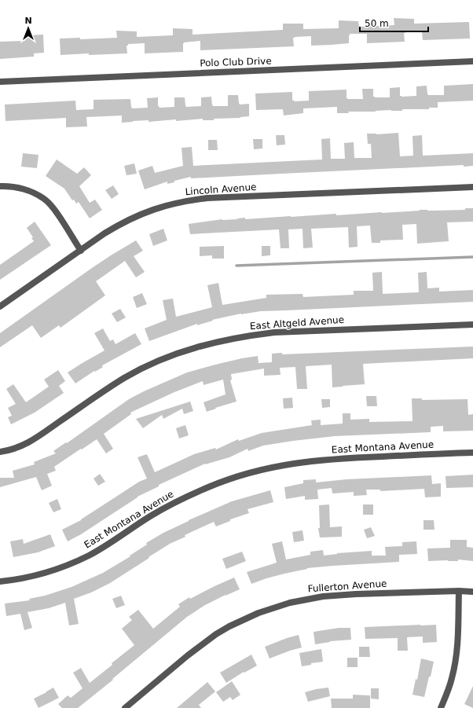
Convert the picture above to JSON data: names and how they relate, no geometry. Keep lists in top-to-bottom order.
{
  "streets": {
    "street": [
      "Polo Club Drive",
      "Lincoln Avenue",
      "East Altgeld Avenue",
      "East Montana Avenue",
      "Fullerton Avenue"
    ]
  },
  "scale_bar": "50 m",
  "north": "top"
}
